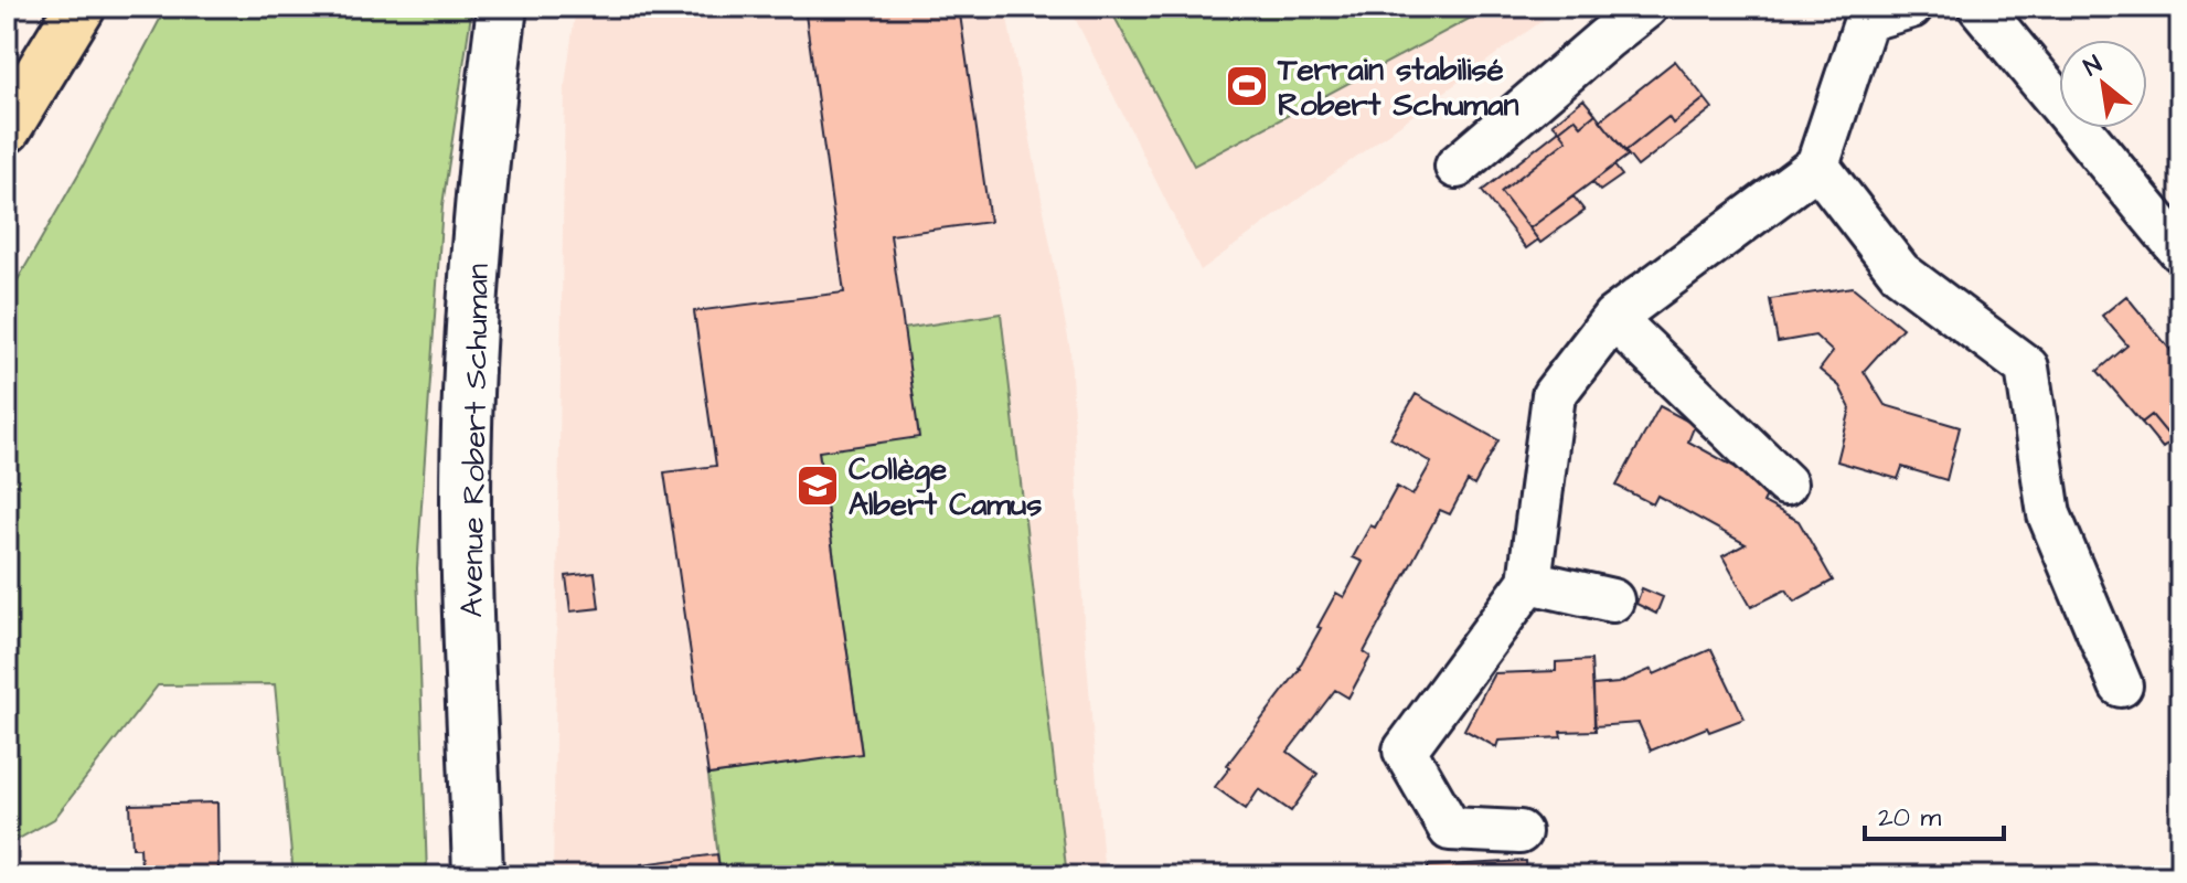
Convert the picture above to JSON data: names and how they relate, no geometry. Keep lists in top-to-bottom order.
{
  "streets": {
    "street": ["Avenue Robert Schuman"]
  },
  "places": {
    "sports": ["Terrain stabilisé Robert Schuman"],
    "school or university": ["Collège Albert Camus"]
  },
  "scale_bar": "20 m",
  "north": "top left"
}
